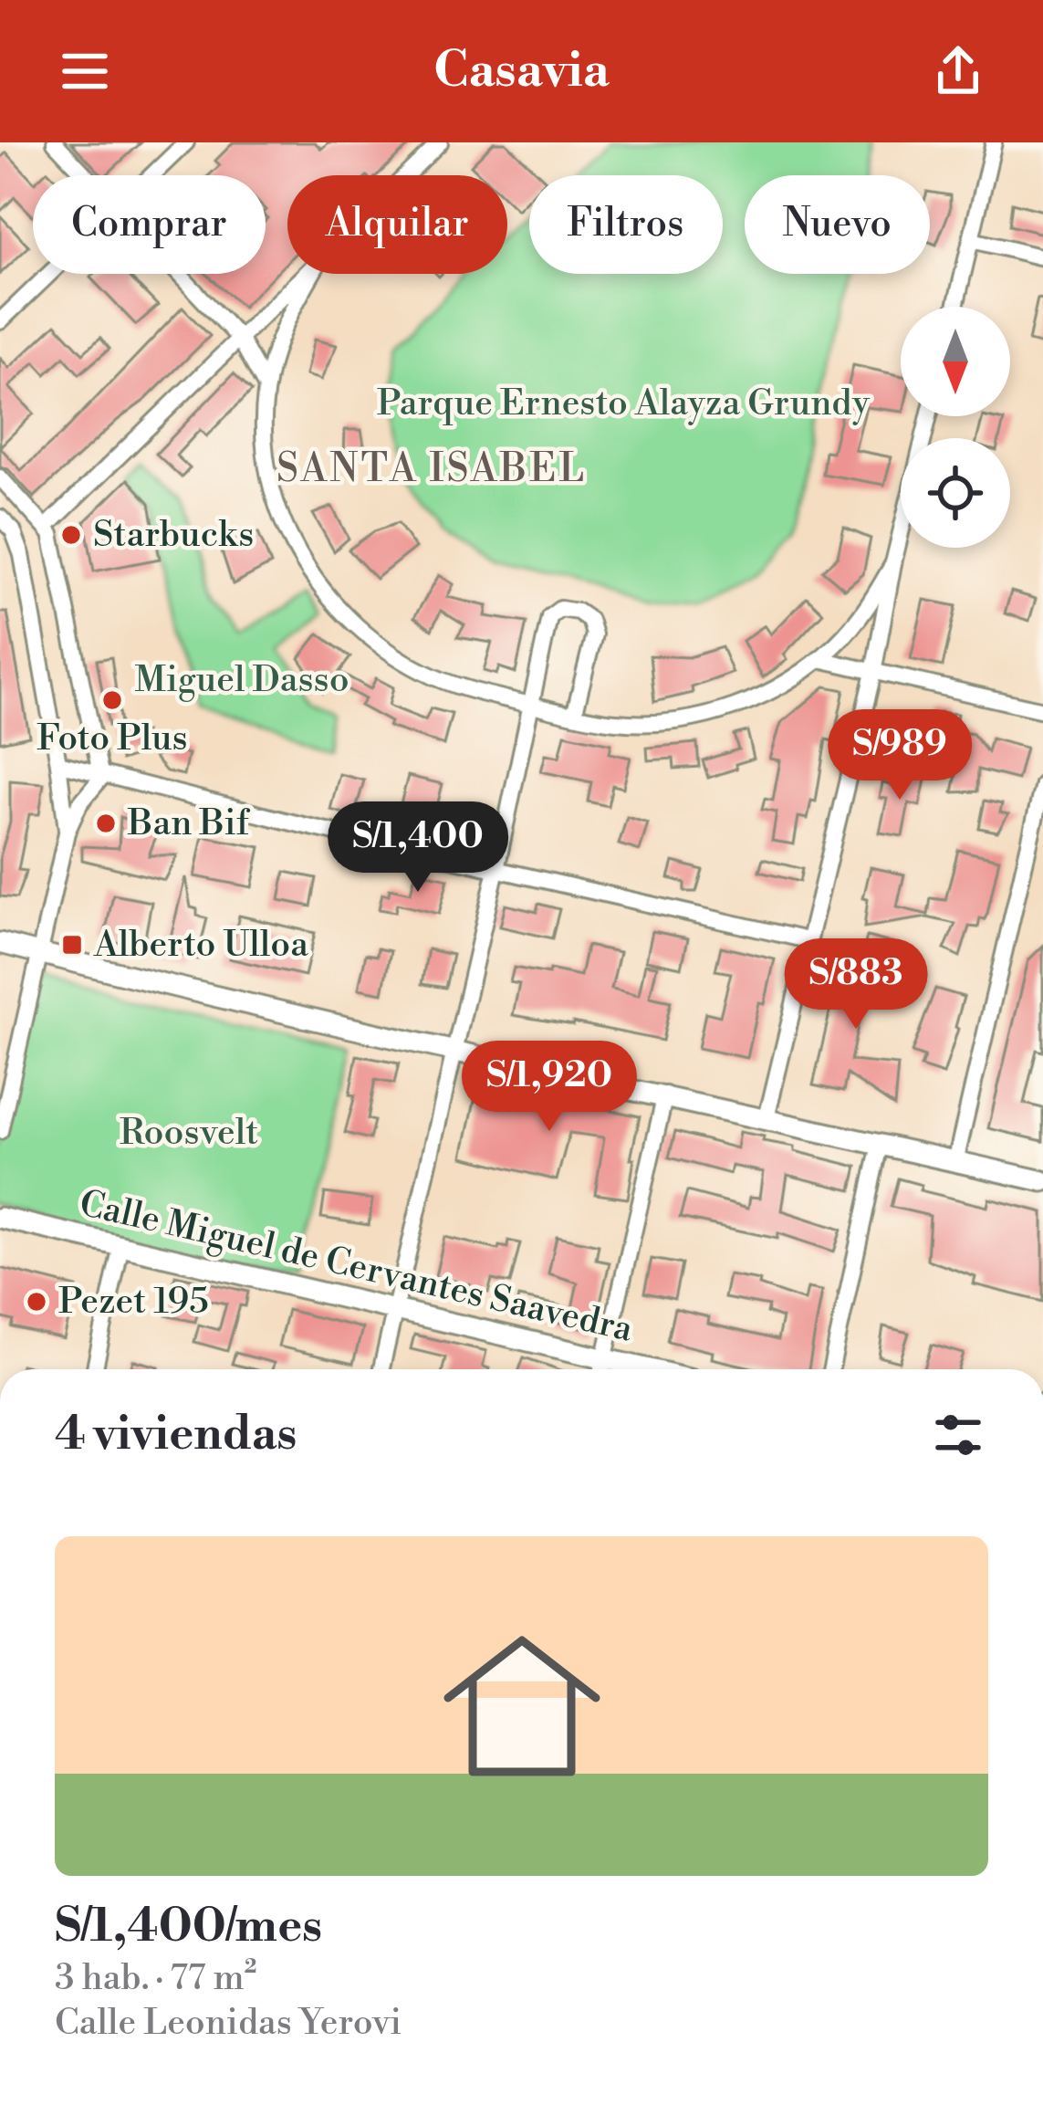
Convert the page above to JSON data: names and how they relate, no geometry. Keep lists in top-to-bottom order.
{
  "streets": {
    "street": ["Calle Miguel de Cervantes Saavedra"]
  },
  "districts": ["SANTA ISABEL"],
  "parks": ["Parque Ernesto Alayza Grundy", "Miguel Dasso", "Roosvelt"],
  "places": {
    "other": [
      "Starbucks",
      "Foto Plus",
      "Ban Bif",
      "Pezet 195"
    ],
    "transit": ["Alberto Ulloa"]
  },
  "north": "bottom",
  "page": {
    "header": "Casavia",
    "chip": [
      "Comprar",
      "Alquilar",
      "Filtros",
      "Nuevo"
    ],
    "price": [
      "S/989",
      "S/1,400",
      "S/883",
      "S/1,920"
    ],
    "heading": "4 viviendas",
    "list": [
      {
        "name": "S/1,400/mes",
        "note": "3 hab. · 77 m² · Calle Leonidas Yerovi"
      }
    ]
  }
}
